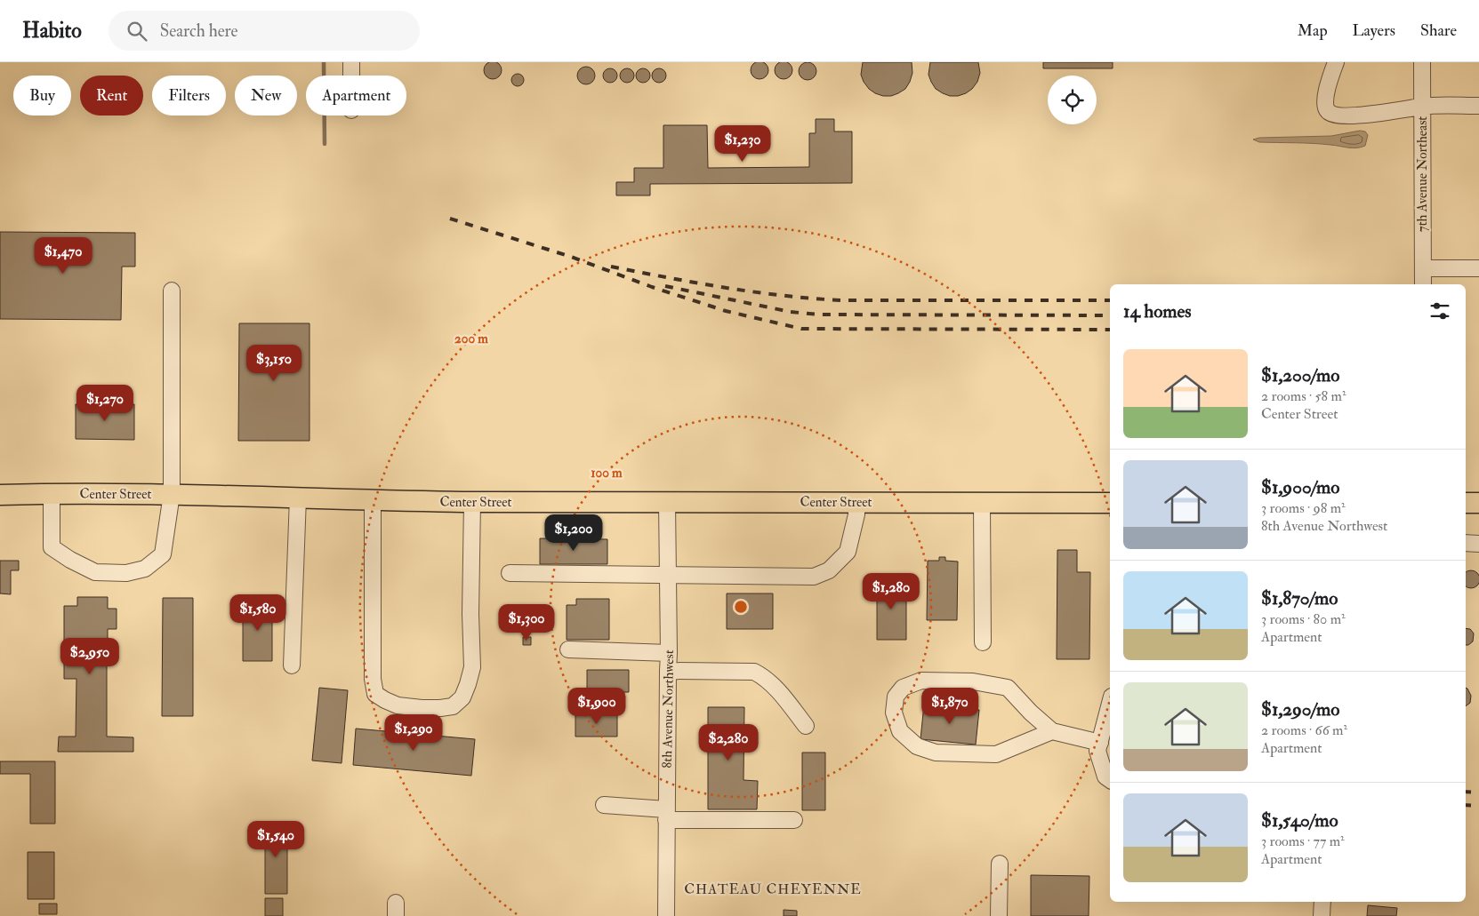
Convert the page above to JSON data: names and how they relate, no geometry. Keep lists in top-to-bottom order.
{
  "streets": {
    "main road": ["Center Street"],
    "street": ["7th Avenue Northeast", "8th Avenue Northwest"]
  },
  "crossings": [
    ["Center Street", "8th Avenue Northwest"]
  ],
  "districts": ["CHATEAU CHEYENNE"],
  "page": {
    "header": "Habito",
    "search": "Search here",
    "nav": ["Map", "Layers", "Share"],
    "chip": [
      "Buy",
      "Rent",
      "Filters",
      "New",
      "Apartment"
    ],
    "price": [
      "$1,230",
      "$1,470",
      "$3,150",
      "$1,270",
      "$1,200",
      "$1,280",
      "$1,580",
      "$1,300",
      "$2,950",
      "$1,900",
      "$1,870",
      "$1,290",
      "$2,280",
      "$1,540"
    ],
    "heading": "14 homes",
    "list": [
      {
        "name": "$1,200/mo",
        "note": "2 rooms · 58 m² · Center Street"
      },
      {
        "name": "$1,900/mo",
        "note": "3 rooms · 98 m² · 8th Avenue Northwest"
      },
      {
        "name": "$1,870/mo",
        "note": "3 rooms · 80 m² · Apartment"
      },
      {
        "name": "$1,290/mo",
        "note": "2 rooms · 66 m² · Apartment"
      },
      {
        "name": "$1,540/mo",
        "note": "3 rooms · 77 m² · Apartment"
      }
    ]
  },
  "rings": ["200 m", "100 m"]
}
